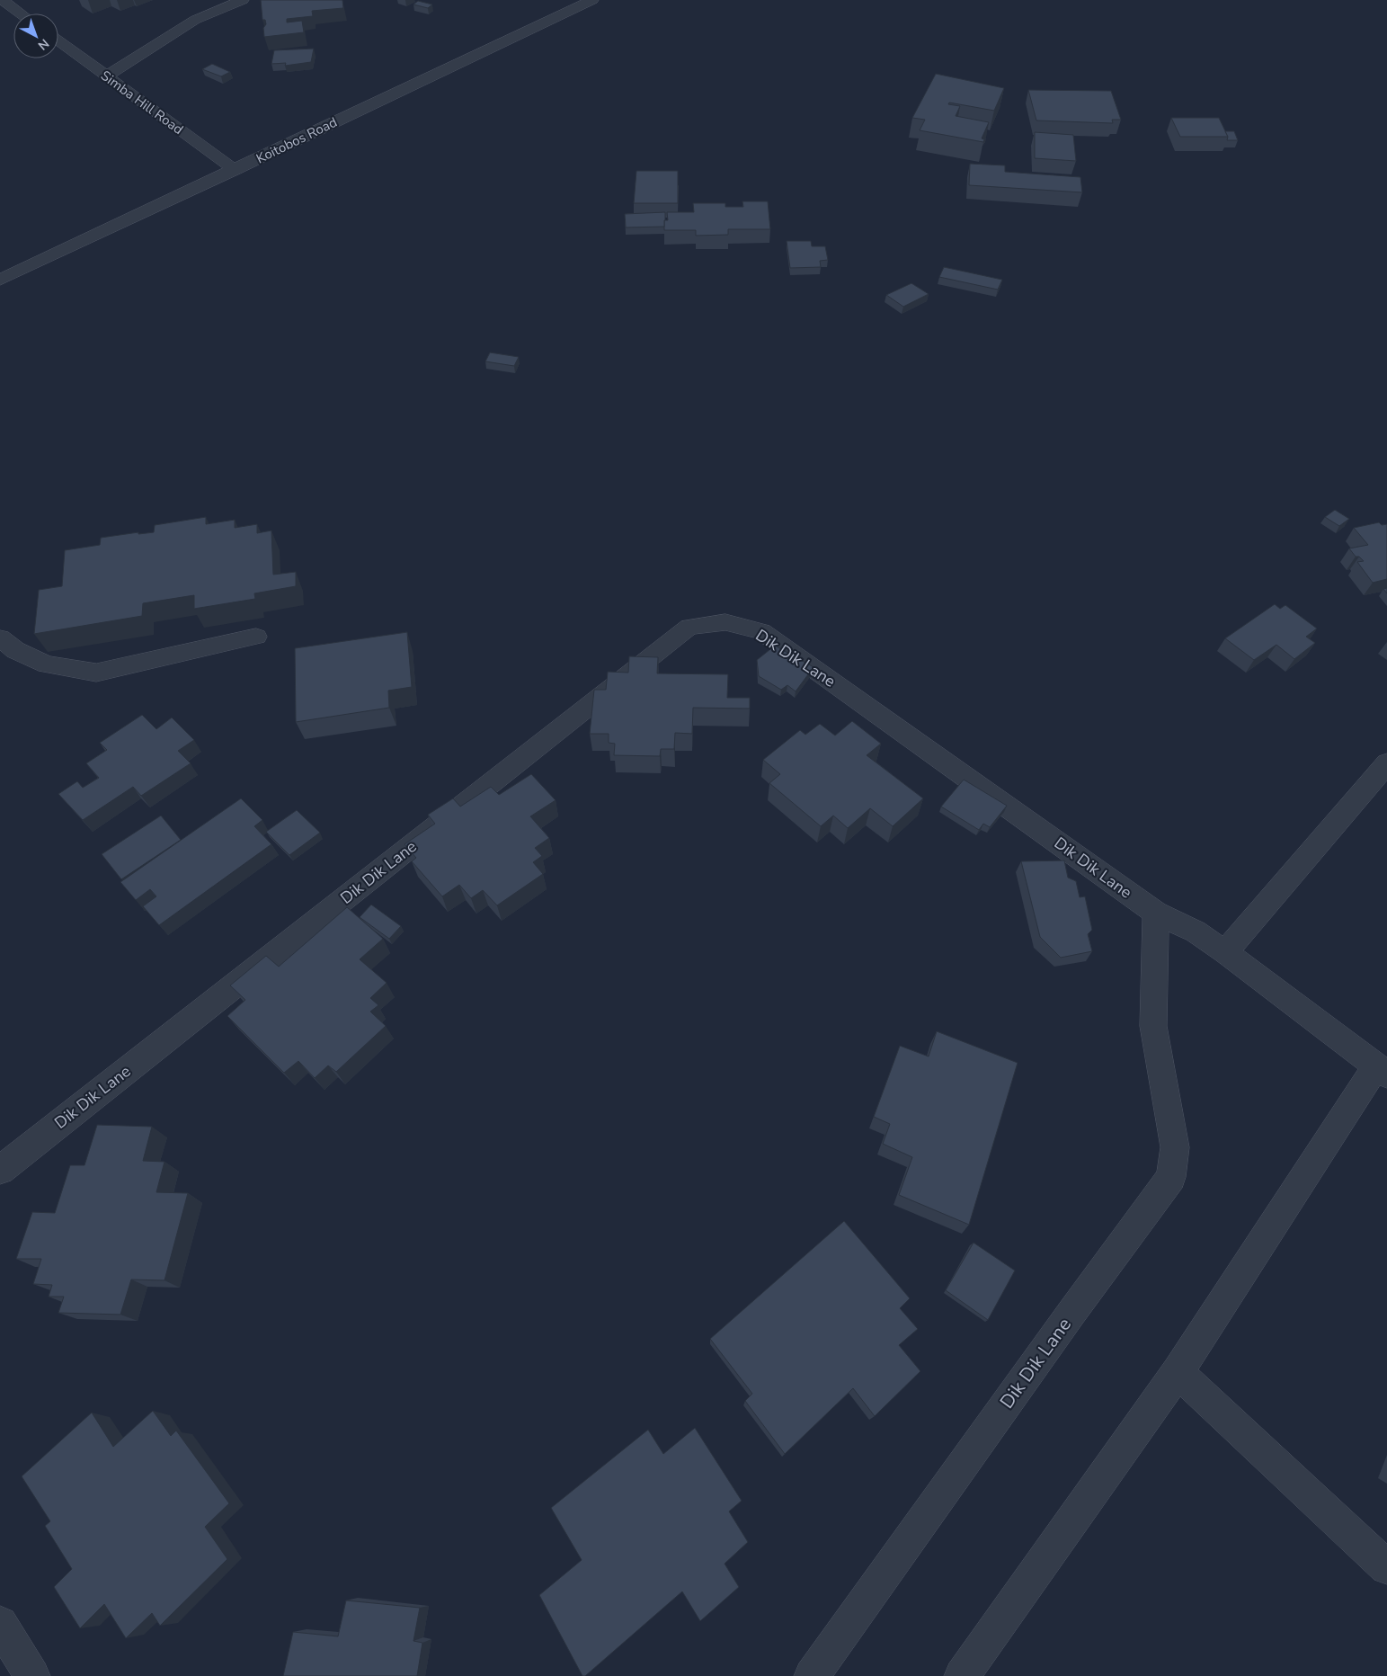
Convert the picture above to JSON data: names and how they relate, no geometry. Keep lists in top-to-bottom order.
{
  "streets": {
    "street": ["Simba Hill Road", "Koitobos Road", "Dik Dik Lane"]
  },
  "crossings": [
    ["Simba Hill Road", "Koitobos Road"]
  ],
  "north": "bottom right"
}
